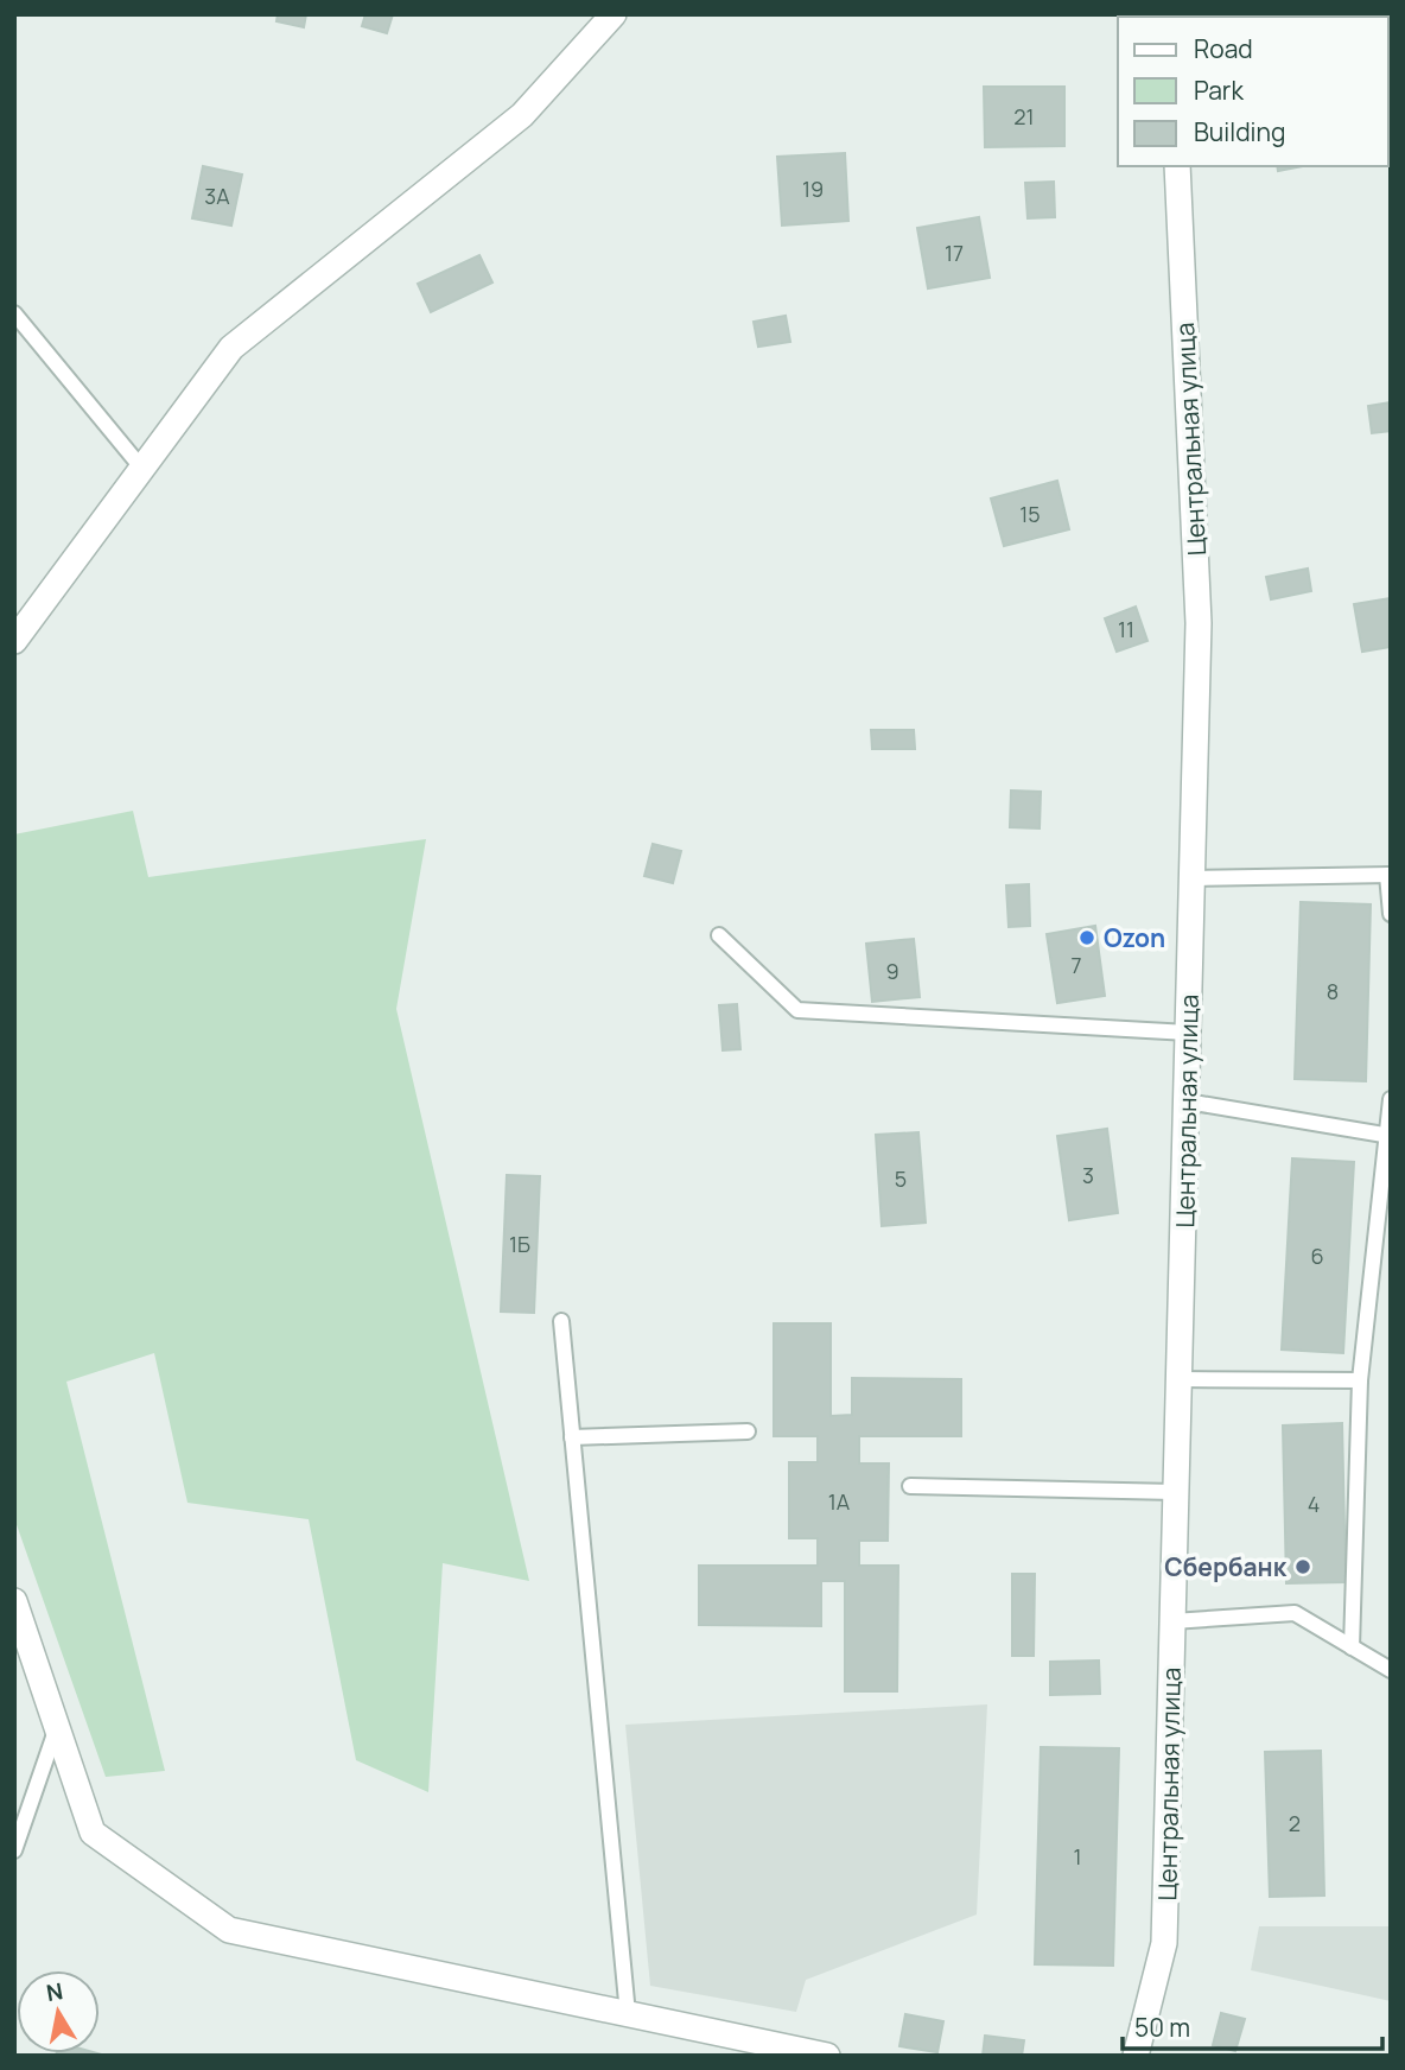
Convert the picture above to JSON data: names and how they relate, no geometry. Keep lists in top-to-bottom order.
{
  "streets": {
    "street": ["Центральная улица"]
  },
  "places": ["Ozon", "Сбербанк"],
  "house_numbers": [
    "21",
    "19",
    "3А",
    "17",
    "15",
    "11",
    "7",
    "9",
    "8",
    "3",
    "5",
    "1Б",
    "6",
    "1А",
    "4",
    "2",
    "1"
  ],
  "legend": ["Road", "Park", "Building"],
  "scale_bar": "50 m",
  "north": "top"
}
